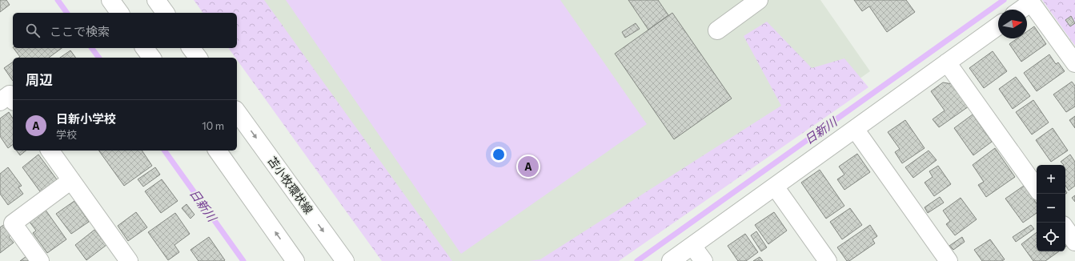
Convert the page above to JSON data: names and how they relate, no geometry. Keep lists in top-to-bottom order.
{
  "streets": {
    "street": ["苫小牧環状線"]
  },
  "water": ["日新川"],
  "north": "right",
  "page": {
    "search": "ここで検索",
    "heading": "周辺",
    "list": [
      {
        "mark": "A",
        "name": "日新小学校",
        "note": "学校",
        "value": "10 m"
      }
    ],
    "pins": "A",
    "map_buttons": ["+", "−"]
  }
}
